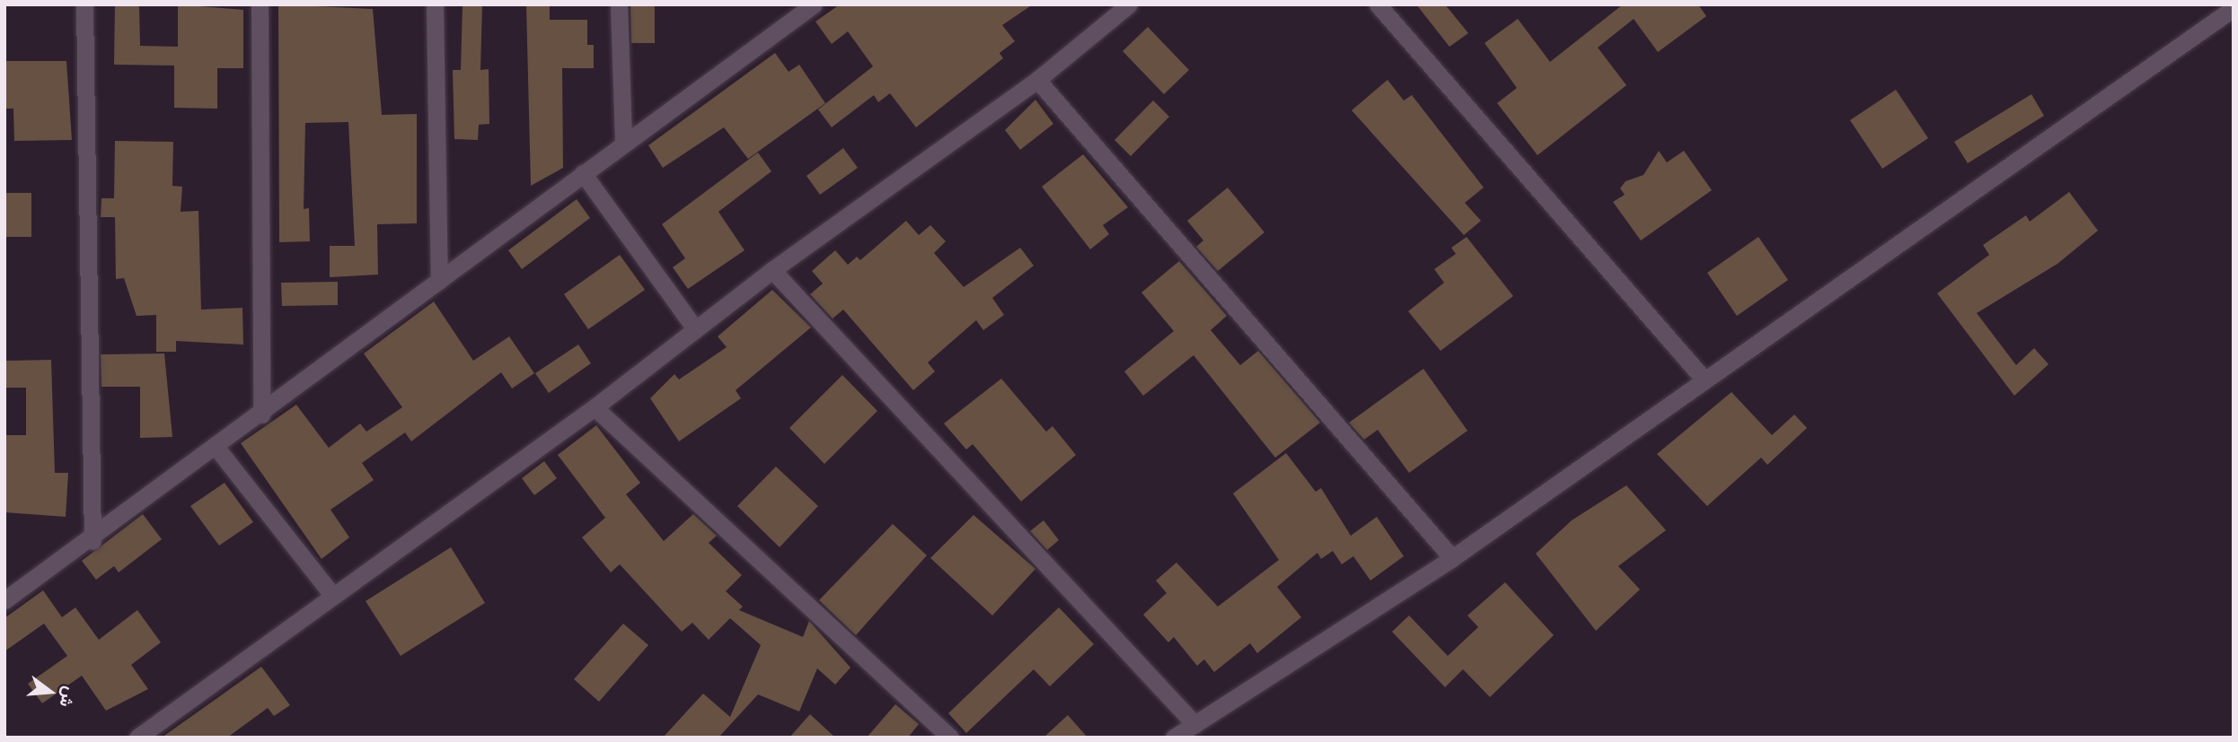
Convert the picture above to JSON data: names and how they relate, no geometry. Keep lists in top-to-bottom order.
{
  "north": "right"
}
